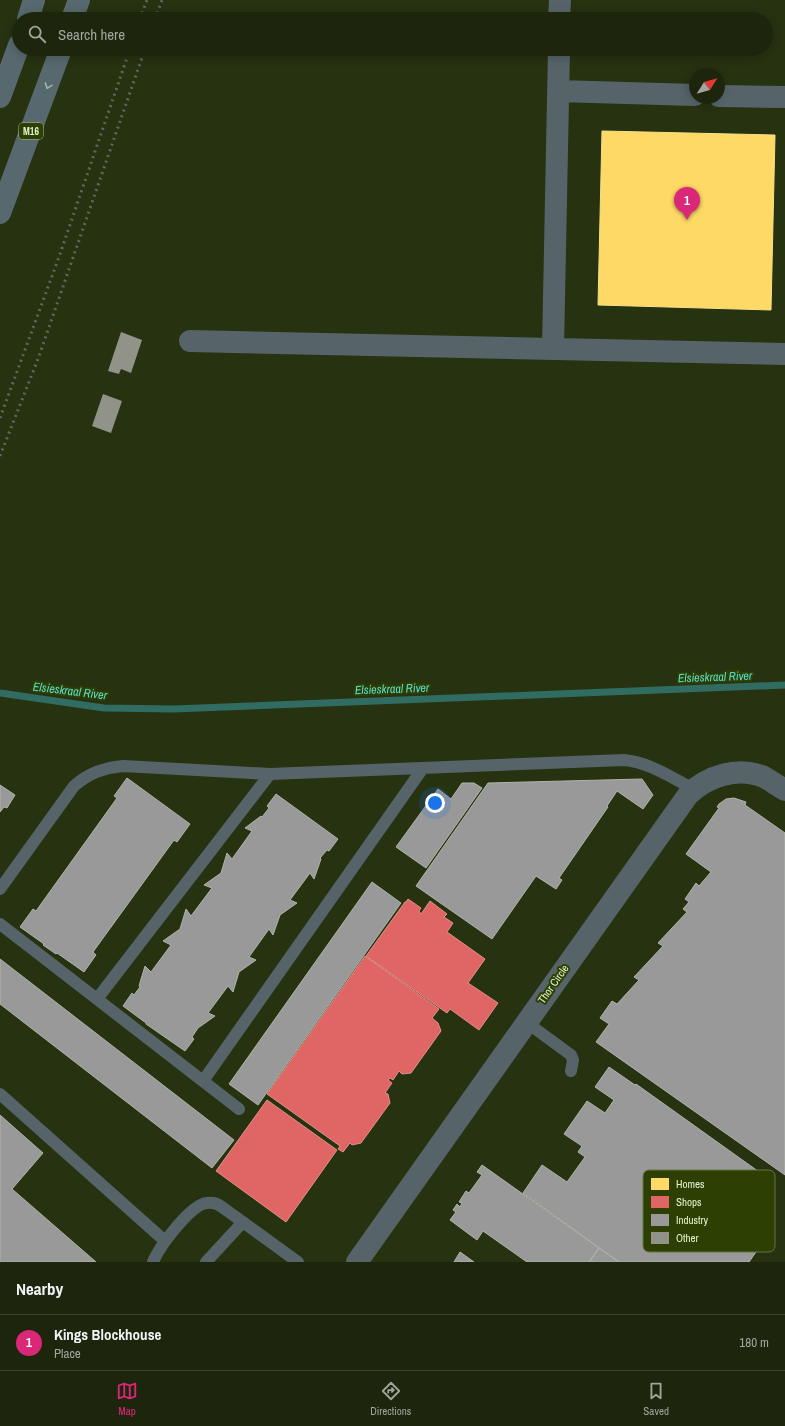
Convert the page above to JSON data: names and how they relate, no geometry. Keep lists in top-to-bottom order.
{
  "streets": {
    "main road": ["M16"],
    "street": ["Thor Circle"]
  },
  "water": ["Elsieskraal River"],
  "legend": [
    "Homes",
    "Shops",
    "Industry",
    "Other"
  ],
  "north": "top right",
  "page": {
    "search": "Search here",
    "pins": "1",
    "heading": "Nearby",
    "list": [
      {
        "mark": "1",
        "name": "Kings Blockhouse",
        "note": "Place",
        "value": "180 m"
      }
    ],
    "nav": ["Map", "Directions", "Saved"]
  }
}
